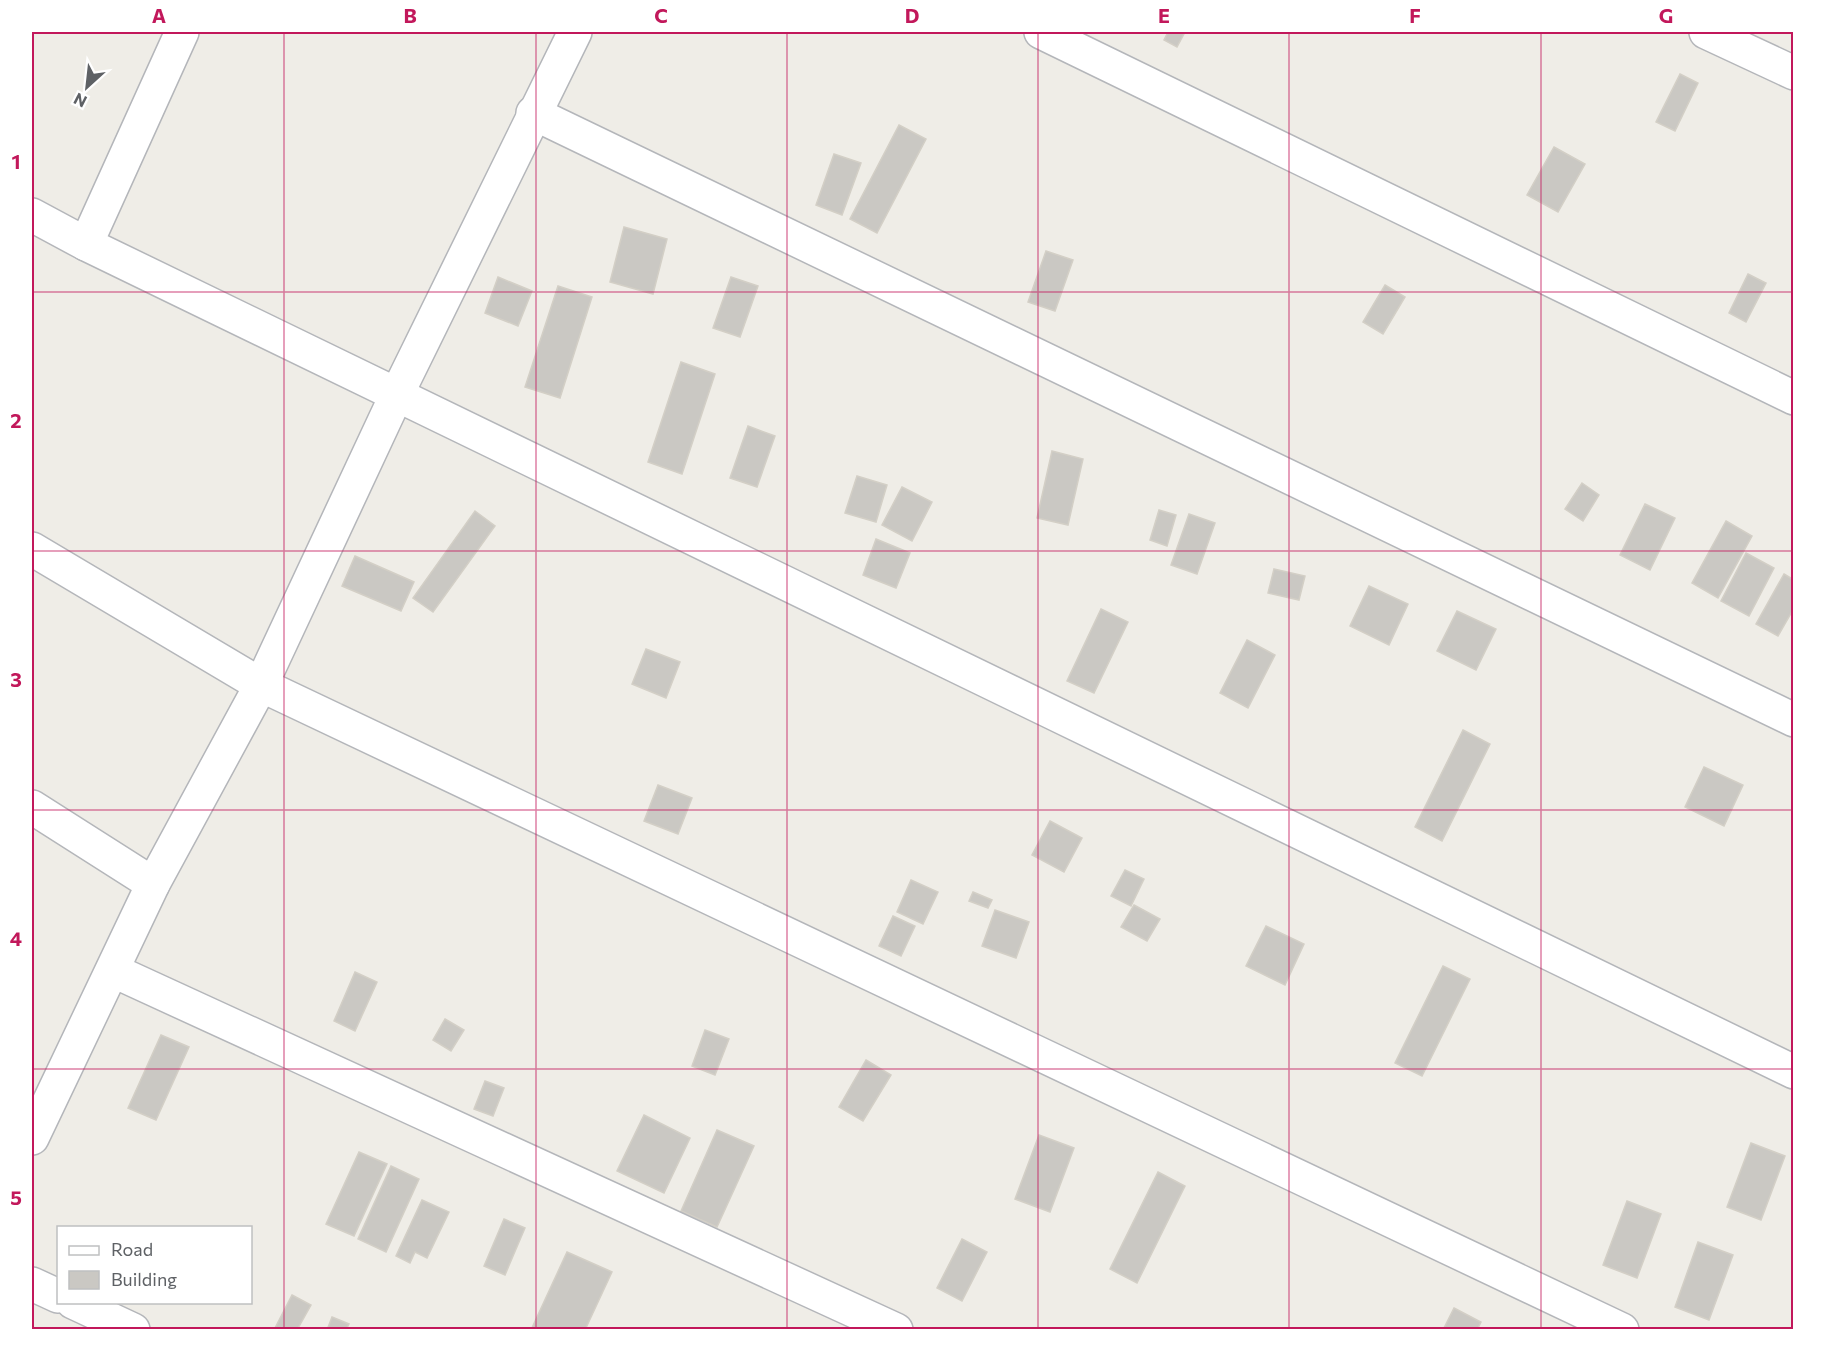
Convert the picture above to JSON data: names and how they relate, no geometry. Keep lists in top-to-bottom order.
{
  "legend": ["Road", "Building"],
  "north": "bottom left",
  "grid": {
    "columns": [
      "A",
      "B",
      "C",
      "D",
      "E",
      "F",
      "G"
    ],
    "rows": [
      "1",
      "2",
      "3",
      "4",
      "5"
    ]
  }
}
